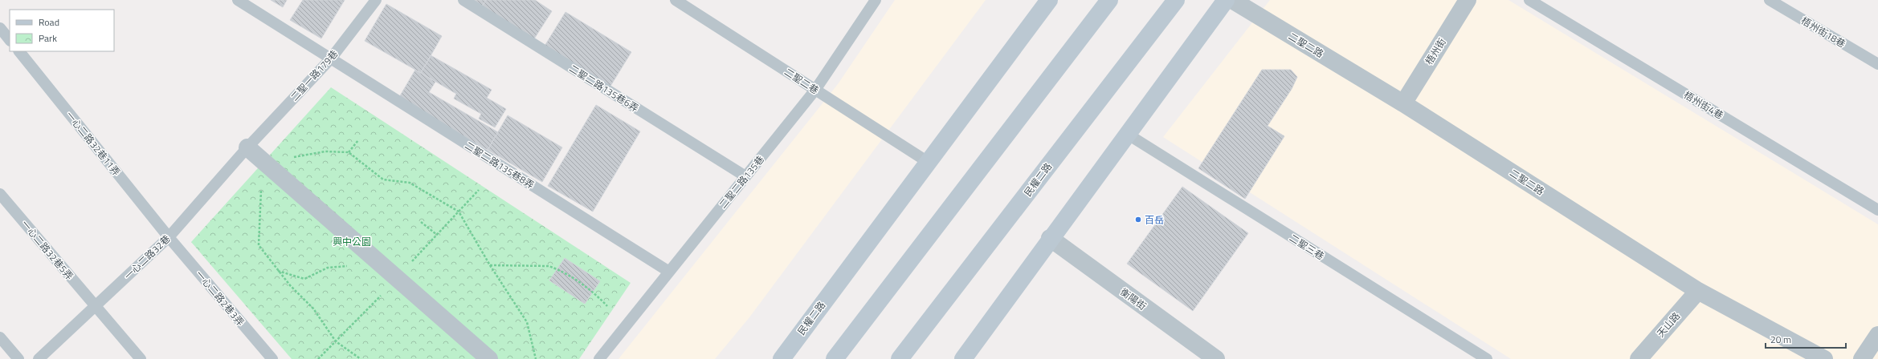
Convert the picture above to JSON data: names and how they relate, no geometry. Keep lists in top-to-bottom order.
{
  "streets": {
    "main road": ["民權二路"],
    "street": [
      "二聖二路",
      "梧州街",
      "衡陽街",
      "天山路"
    ],
    "lane": [
      "梧州街18巷",
      "二聖一路179巷",
      "二聖二巷",
      "二聖二路135巷6弄",
      "梧州街4巷",
      "一心二路32巷11弄",
      "二聖二路135巷8弄",
      "二聖二路135巷",
      "二聖三巷",
      "一心二路32巷5弄",
      "一心二路32巷",
      "一心二路2巷3弄"
    ]
  },
  "crossings": [
    ["二聖二路", "梧州街"],
    ["二聖二路", "天山路"],
    ["二聖一路179巷", "二聖二路135巷8弄"],
    ["二聖一路179巷", "一心二路32巷"],
    ["二聖二巷", "民權二路"],
    ["二聖二巷", "二聖二路135巷"],
    ["二聖二路135巷6弄", "二聖二路135巷"],
    ["一心二路32巷11弄", "一心二路32巷"],
    ["一心二路32巷11弄", "一心二路2巷3弄"],
    ["二聖二路135巷8弄", "二聖二路135巷"],
    ["一心二路32巷5弄", "一心二路32巷"],
    ["一心二路32巷", "一心二路2巷3弄"]
  ],
  "parks": ["興中公園"],
  "places": ["百岳"],
  "legend": ["Road", "Park"],
  "scale_bar": "20 m"
}
